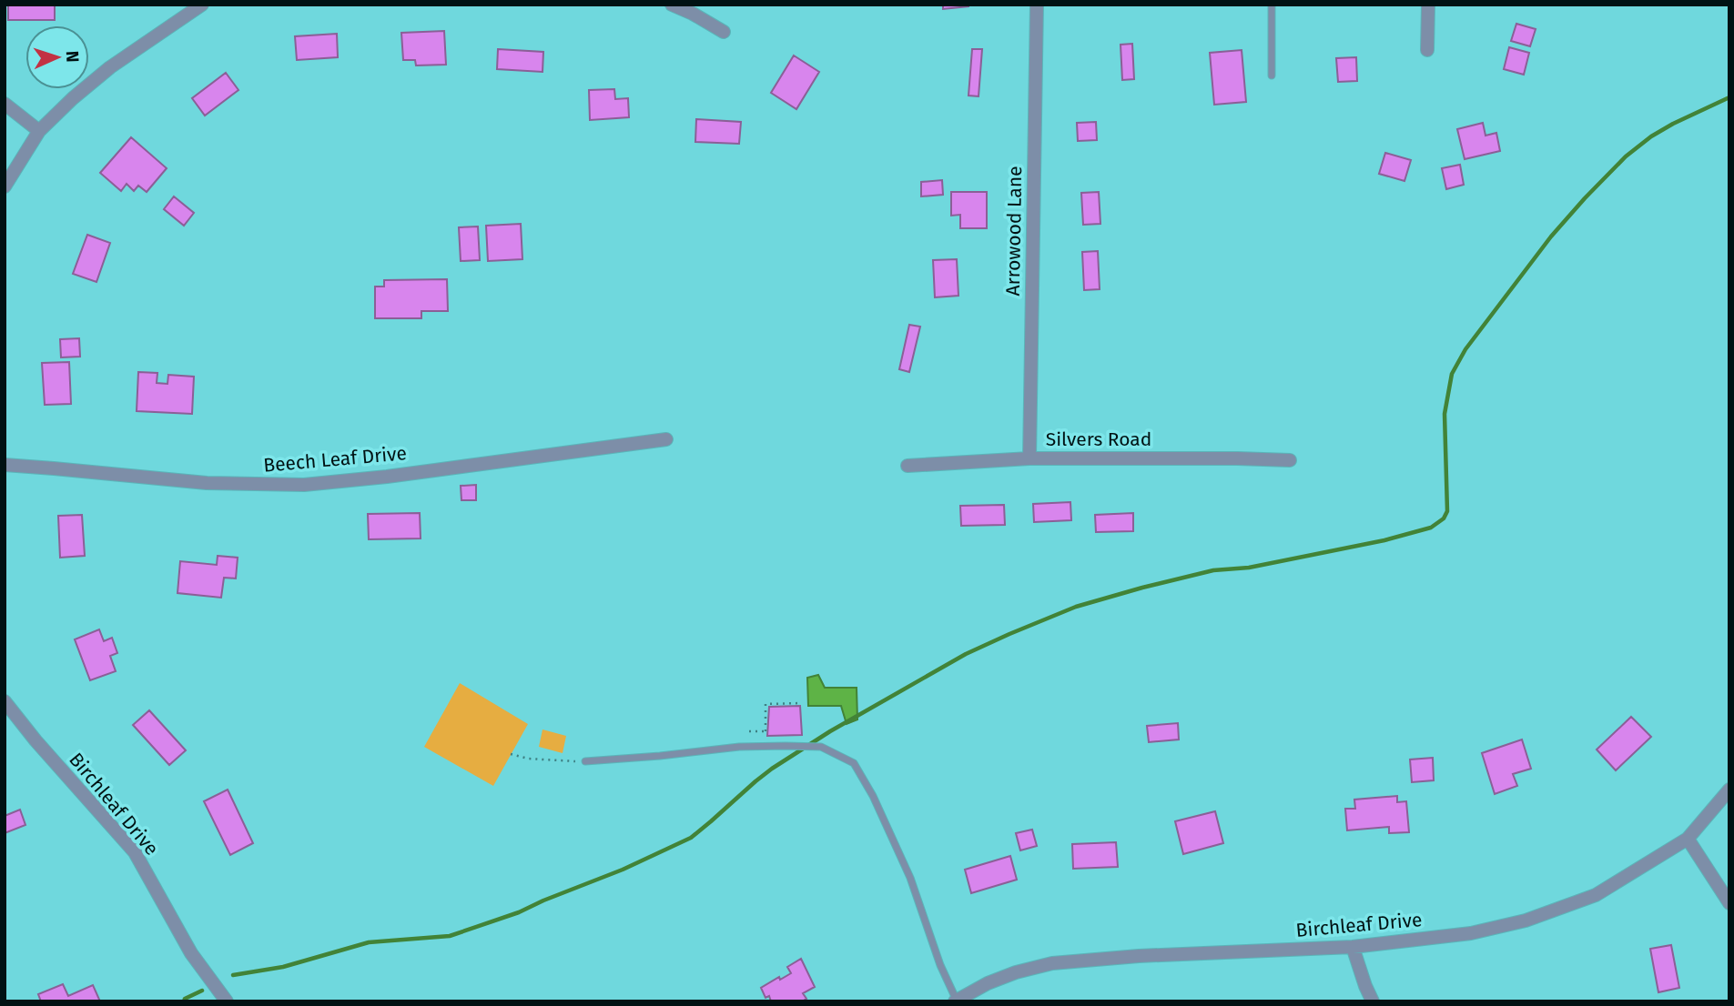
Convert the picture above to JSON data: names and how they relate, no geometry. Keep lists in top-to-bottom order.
{
  "streets": {
    "street": [
      "Arrowood Lane",
      "Silvers Road",
      "Beech Leaf Drive",
      "Birchleaf Drive"
    ]
  },
  "crossings": [
    ["Arrowood Lane", "Silvers Road"]
  ],
  "north": "right"
}
